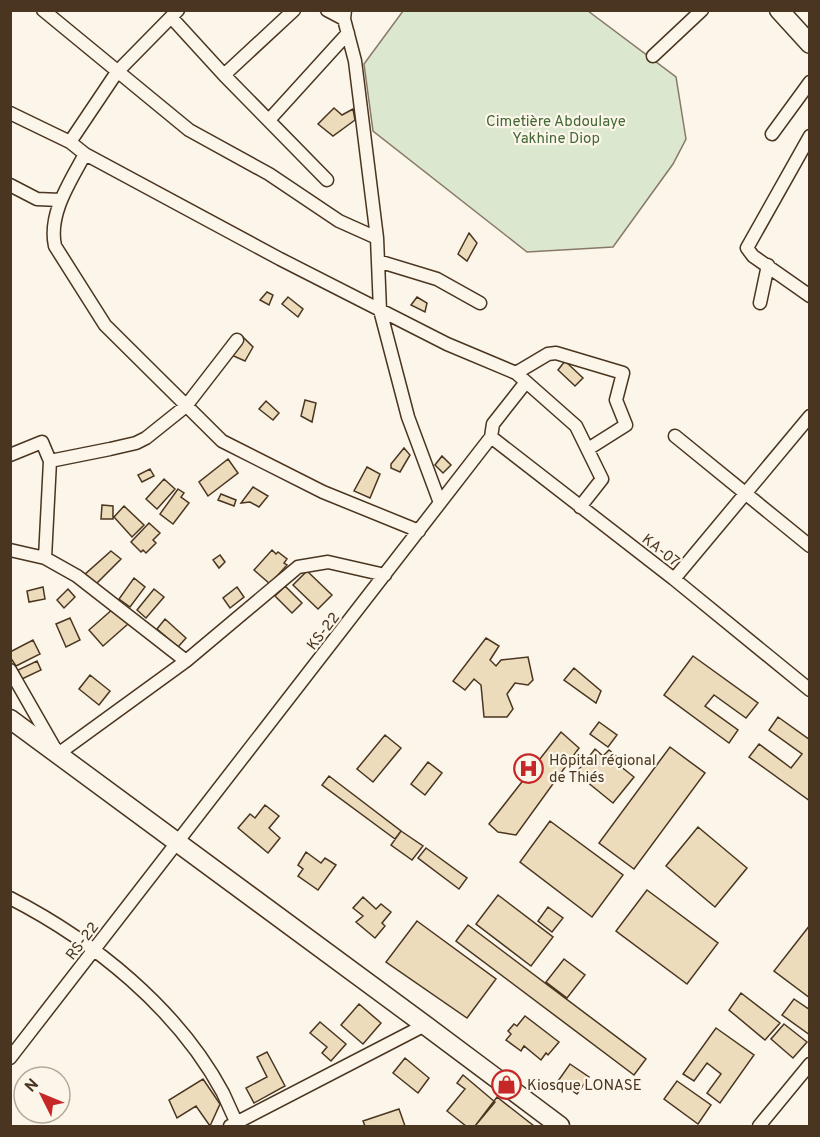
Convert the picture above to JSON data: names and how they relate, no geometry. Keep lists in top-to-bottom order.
{
  "streets": {
    "street": ["KA-07", "KS-22", "RS-22"]
  },
  "crossings": [
    ["KA-07", "KS-22"],
    ["KS-22", "RS-22"]
  ],
  "parks": ["Cimetière Abdoulaye Yakhine Diop"],
  "places": {
    "hospital": ["Hôpital régional de Thiés"],
    "shop": ["Kiosque LONASE"]
  },
  "north": "top left"
}
